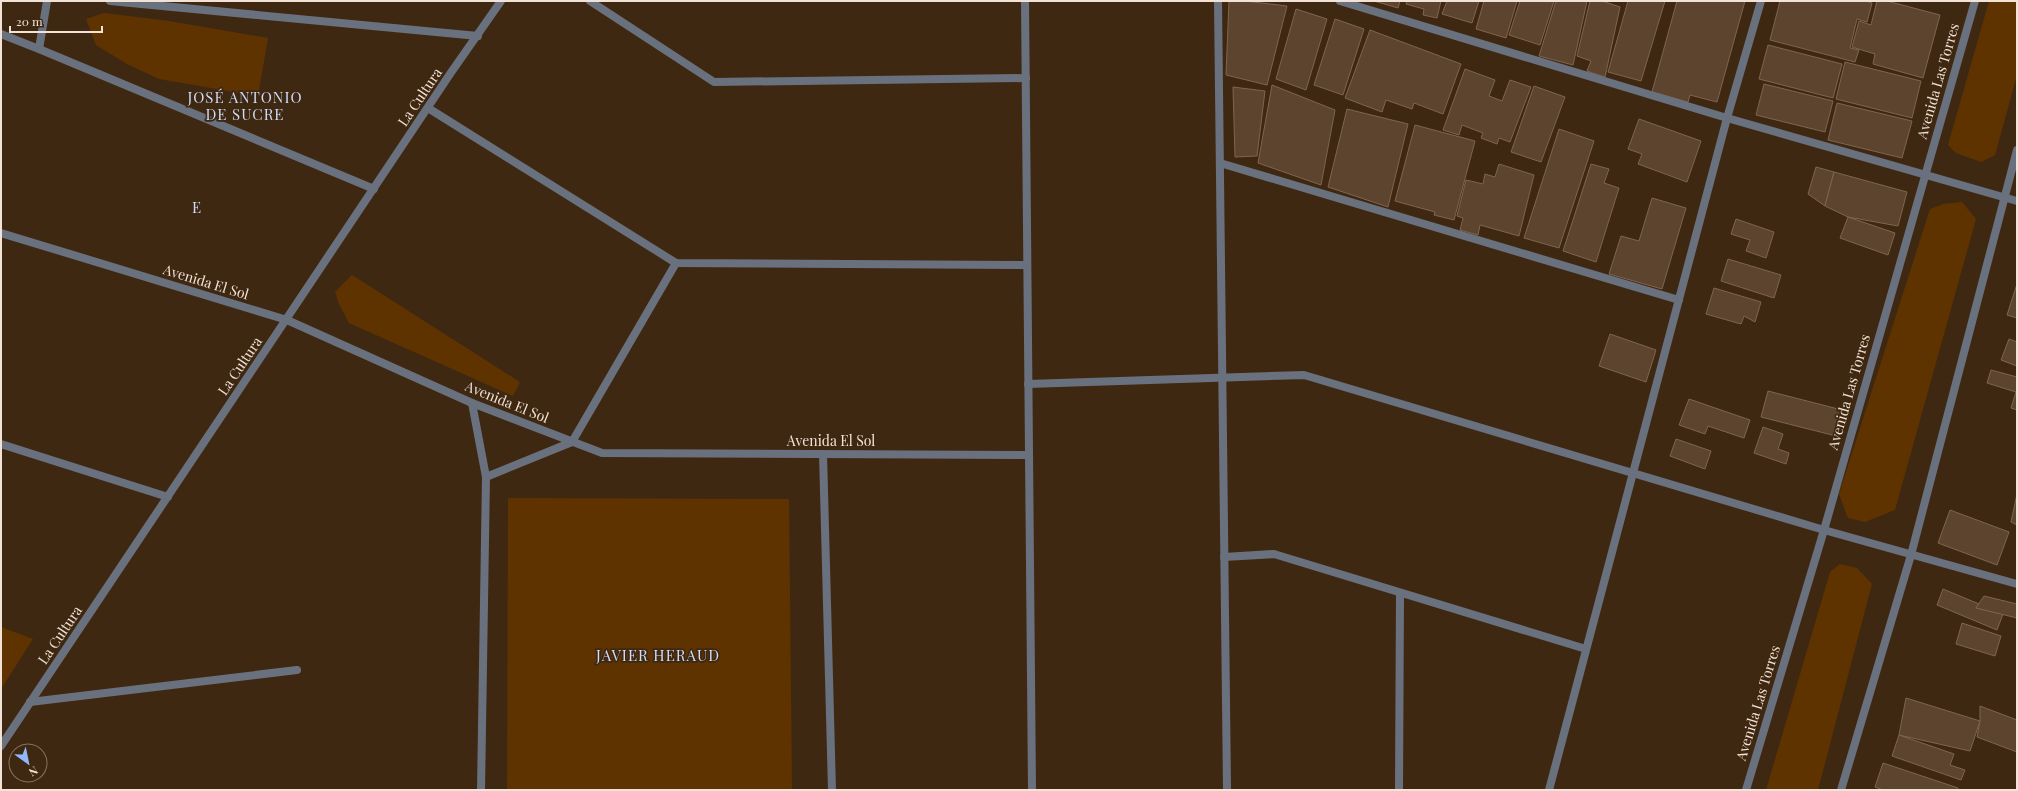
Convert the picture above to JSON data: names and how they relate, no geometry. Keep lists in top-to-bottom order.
{
  "streets": {
    "street": ["Avenida Las Torres", "La Cultura", "Avenida El Sol"]
  },
  "crossings": [
    ["La Cultura", "Avenida El Sol"]
  ],
  "districts": ["JOSÉ ANTONIO DE SUCRE", "E", "JAVIER HERAUD"],
  "scale_bar": "20 m",
  "north": "bottom right"
}
